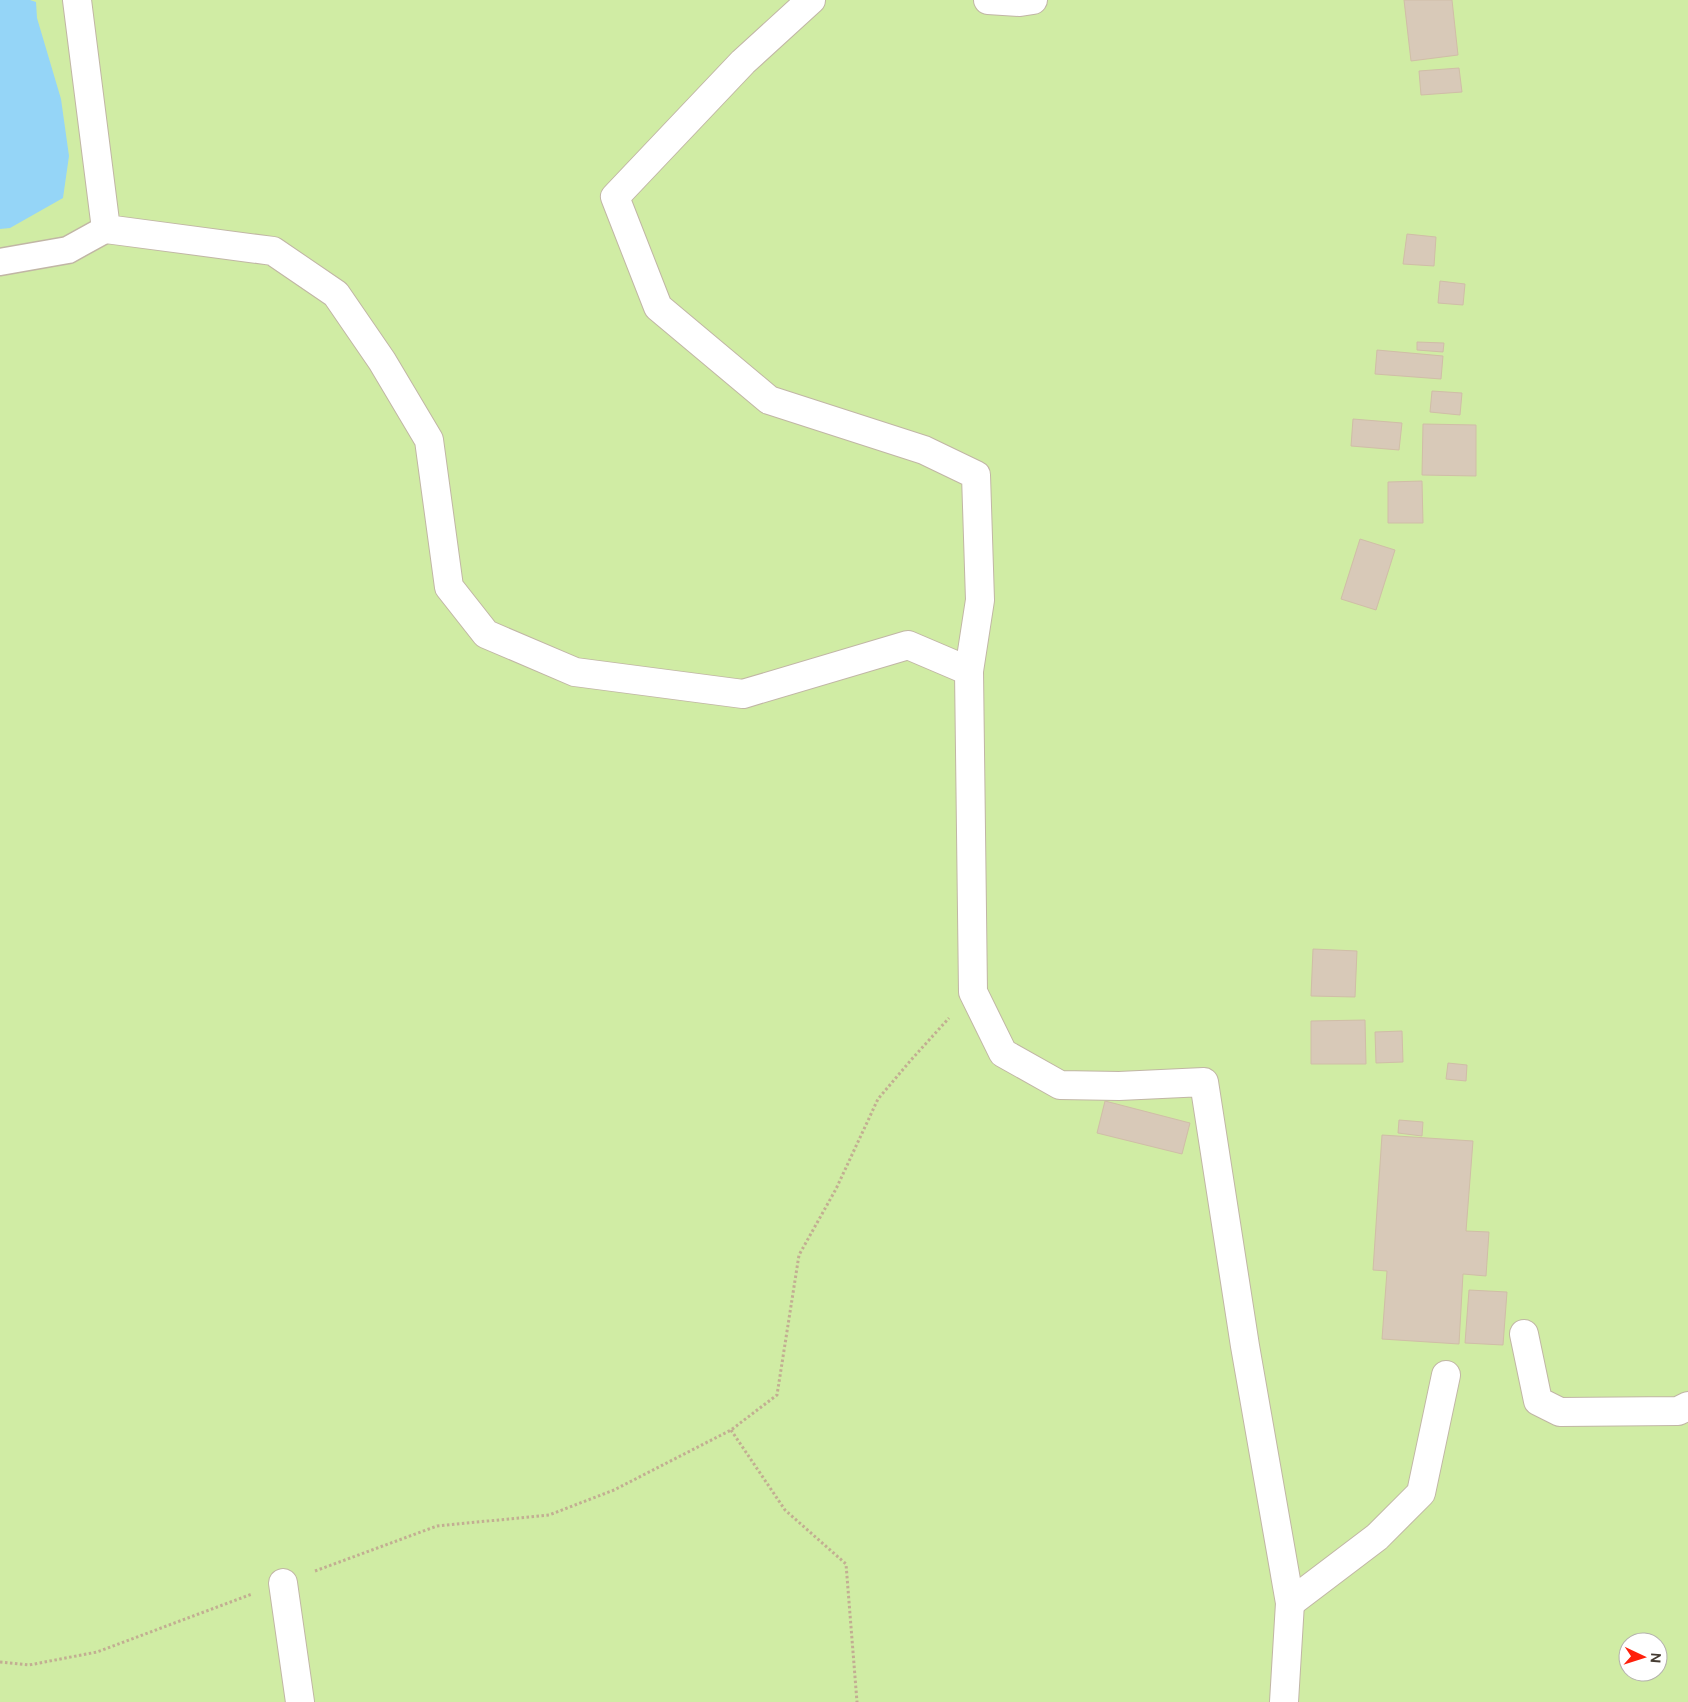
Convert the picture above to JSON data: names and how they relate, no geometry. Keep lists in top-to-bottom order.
{
  "north": "right"
}
